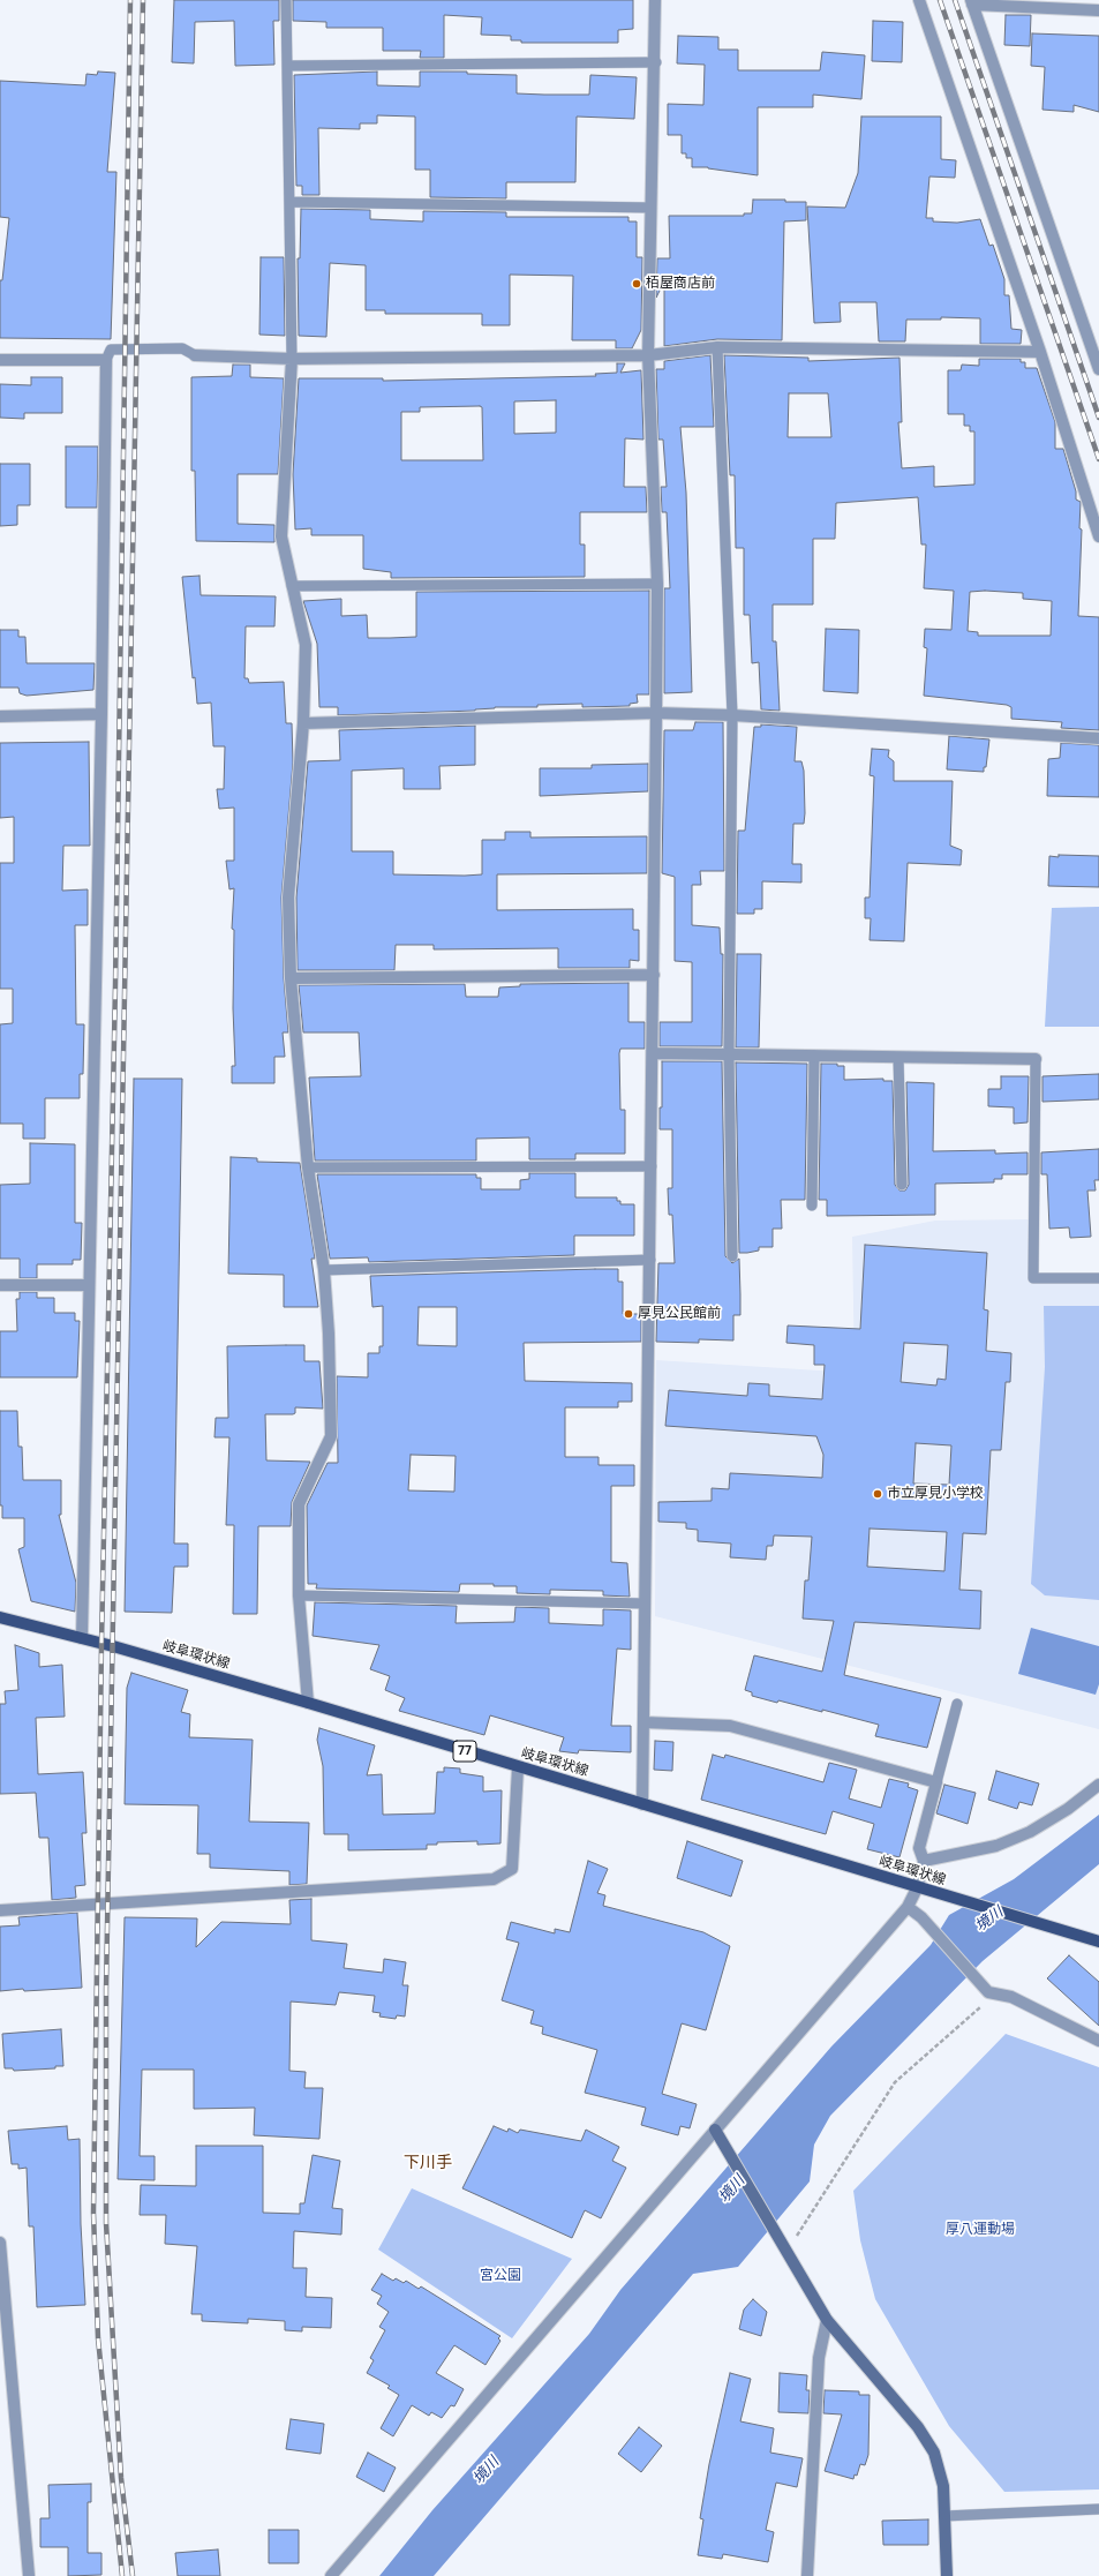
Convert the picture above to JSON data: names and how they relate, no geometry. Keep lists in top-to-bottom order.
{
  "streets": {
    "main road": ["岐阜環状線", "77"]
  },
  "districts": ["下川手"],
  "water": ["境川"],
  "parks": ["厚八運動場", "宮公園"],
  "places": ["栢屋商店前", "厚見公民館前", "市立厚見小学校"]
}
